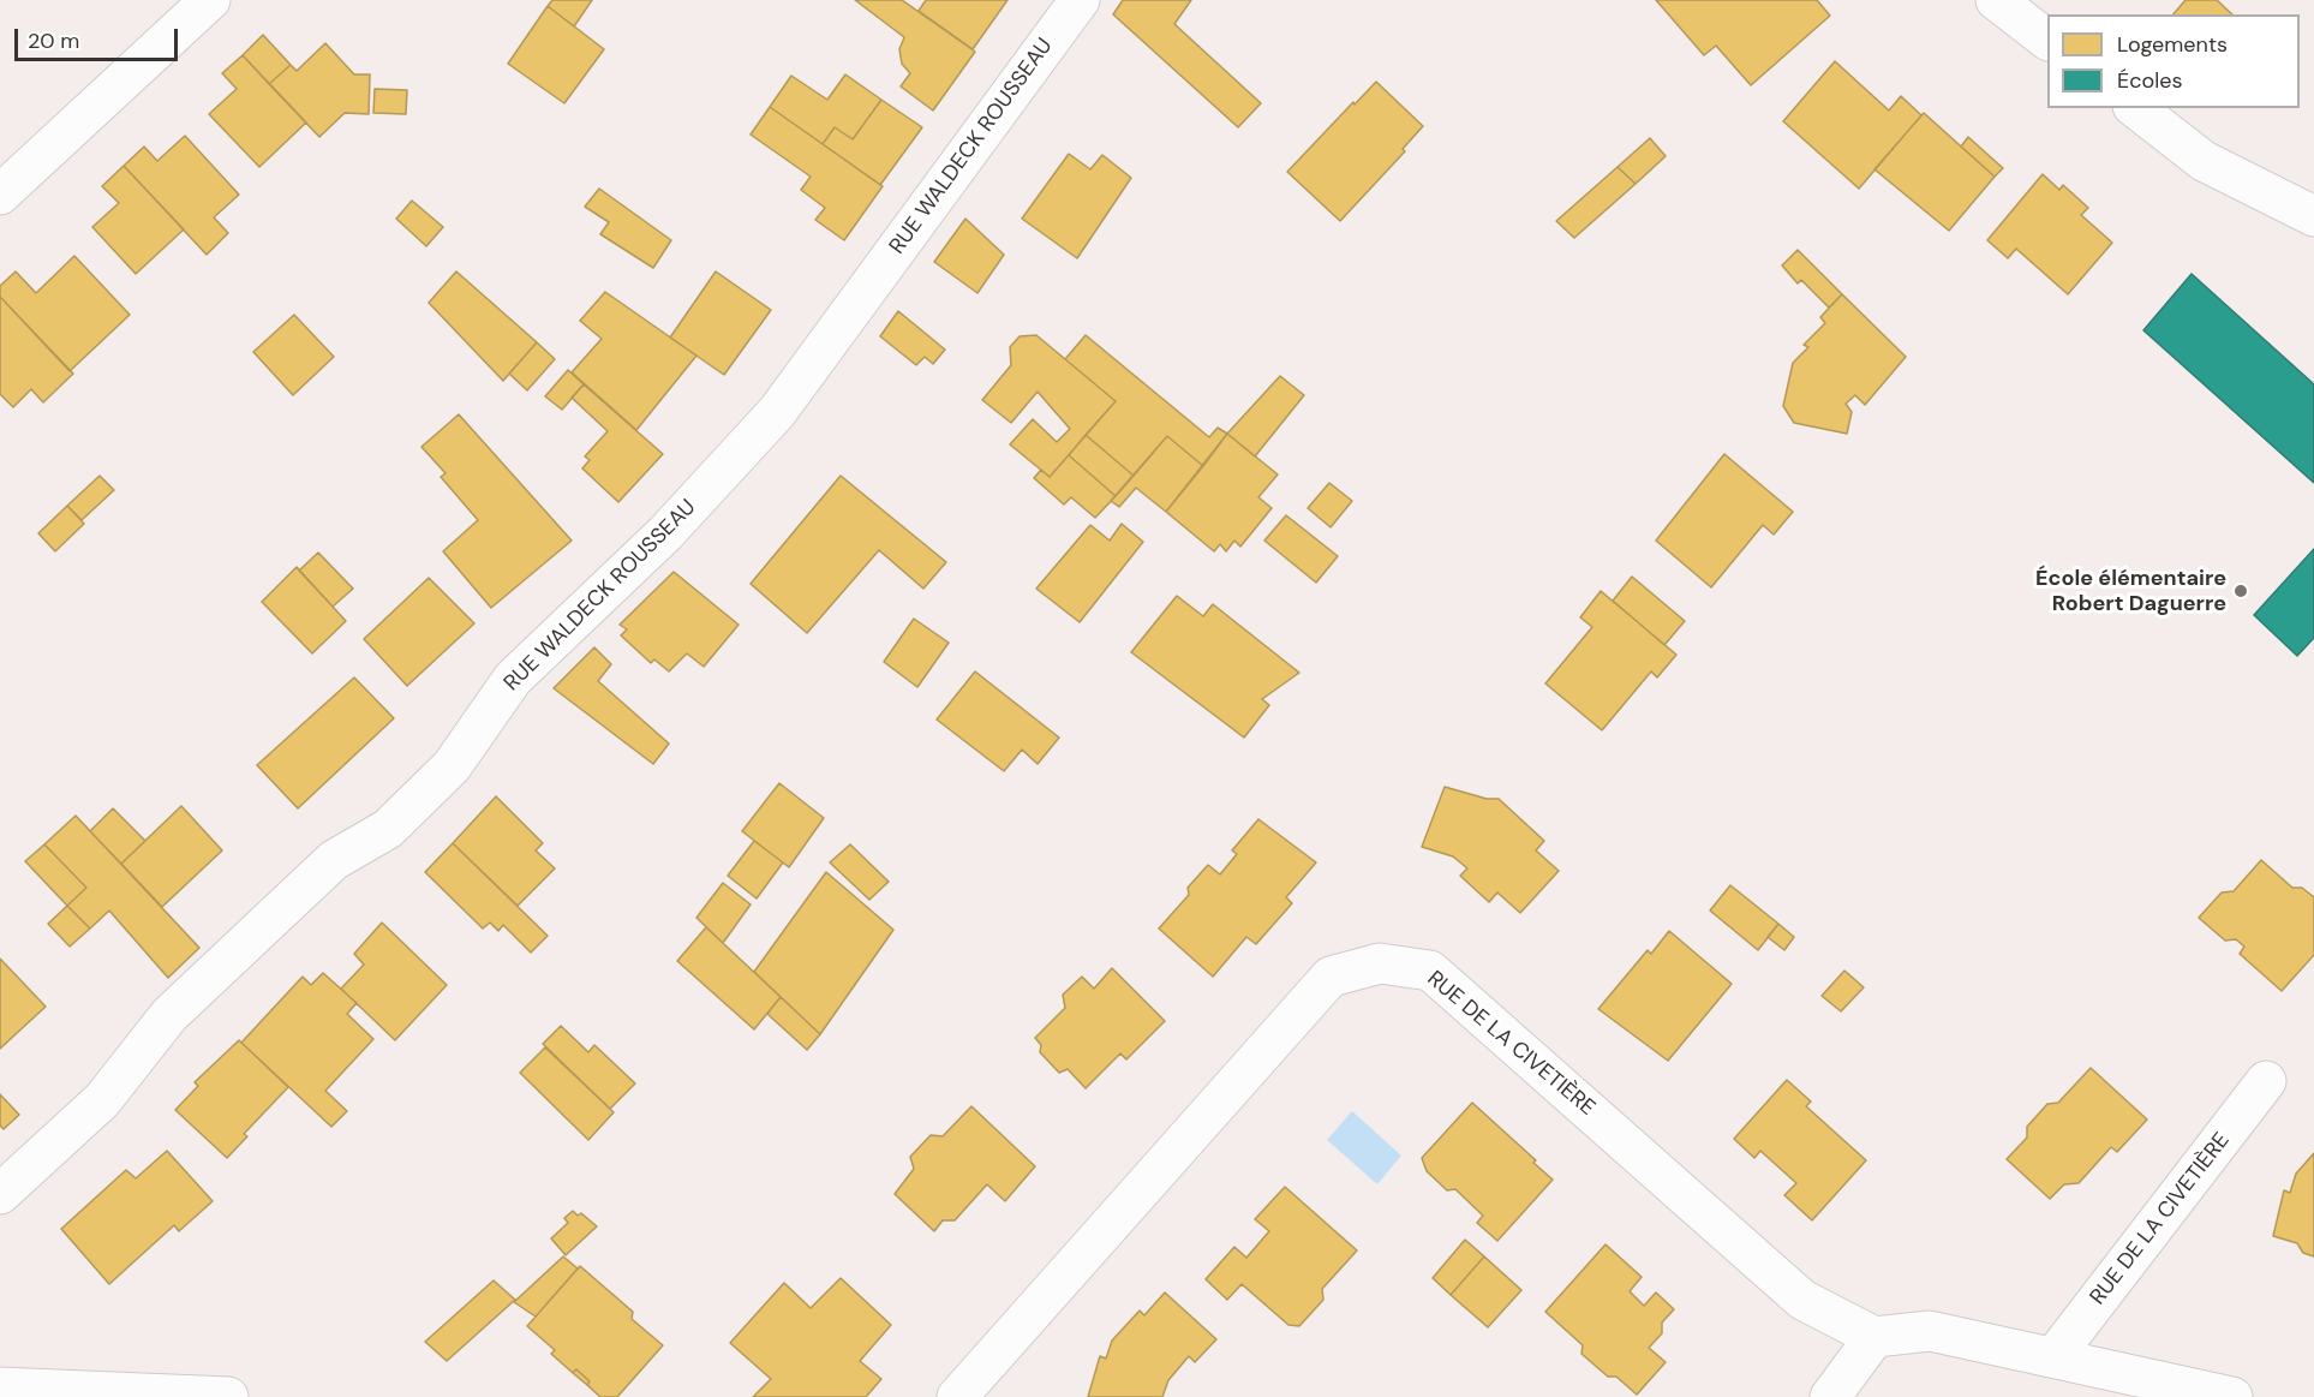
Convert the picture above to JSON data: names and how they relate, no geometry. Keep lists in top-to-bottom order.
{
  "streets": {
    "street": ["RUE WALDECK ROUSSEAU", "RUE DE LA CIVETIÈRE"]
  },
  "places": ["École élémentaire Robert Daguerre"],
  "legend": ["Logements", "Écoles"],
  "scale_bar": "20 m"
}
